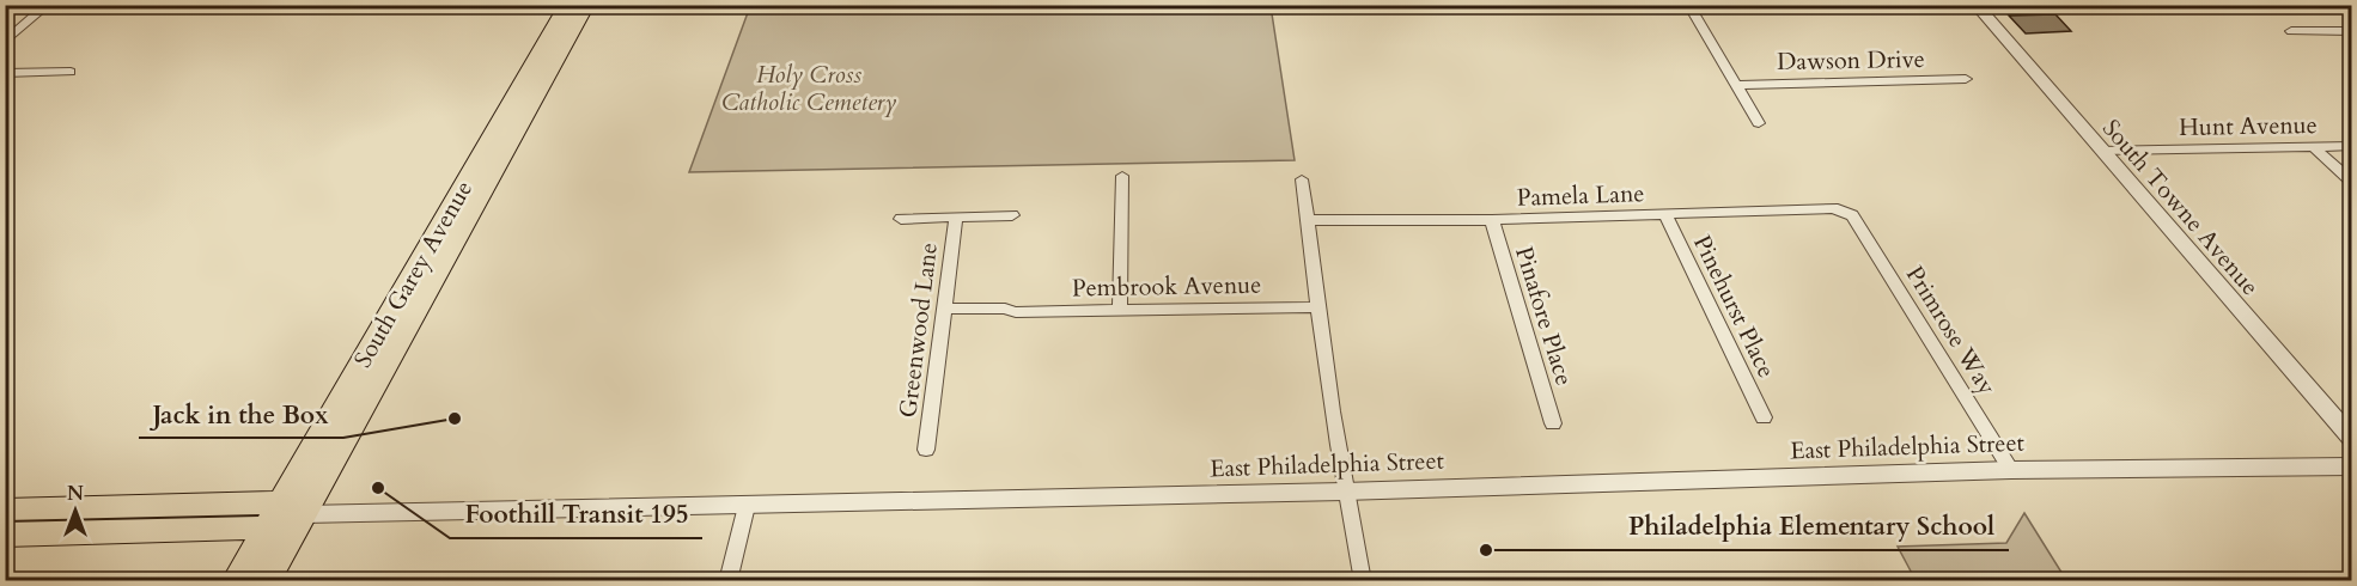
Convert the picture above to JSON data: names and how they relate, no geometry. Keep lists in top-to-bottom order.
{
  "streets": {
    "main road": ["South Garey Avenue"],
    "street": [
      "Dawson Drive",
      "Hunt Avenue",
      "Pamela Lane",
      "South Towne Avenue",
      "Pembrook Avenue",
      "Pinehurst Place",
      "Pinafore Place",
      "Greenwood Lane",
      "Primrose Way",
      "East Philadelphia Street"
    ]
  },
  "crossings": [
    ["Hunt Avenue", "South Towne Avenue"],
    ["Pamela Lane", "Pinehurst Place"],
    ["Pamela Lane", "Pinafore Place"],
    ["Pamela Lane", "Primrose Way"],
    ["South Garey Avenue", "East Philadelphia Street"],
    ["Pembrook Avenue", "Greenwood Lane"],
    ["Primrose Way", "East Philadelphia Street"]
  ],
  "parks": ["Holy Cross Catholic Cemetery"],
  "places": ["Jack in the Box", "Foothill Transit 195", "Philadelphia Elementary School"],
  "north": "top"
}
